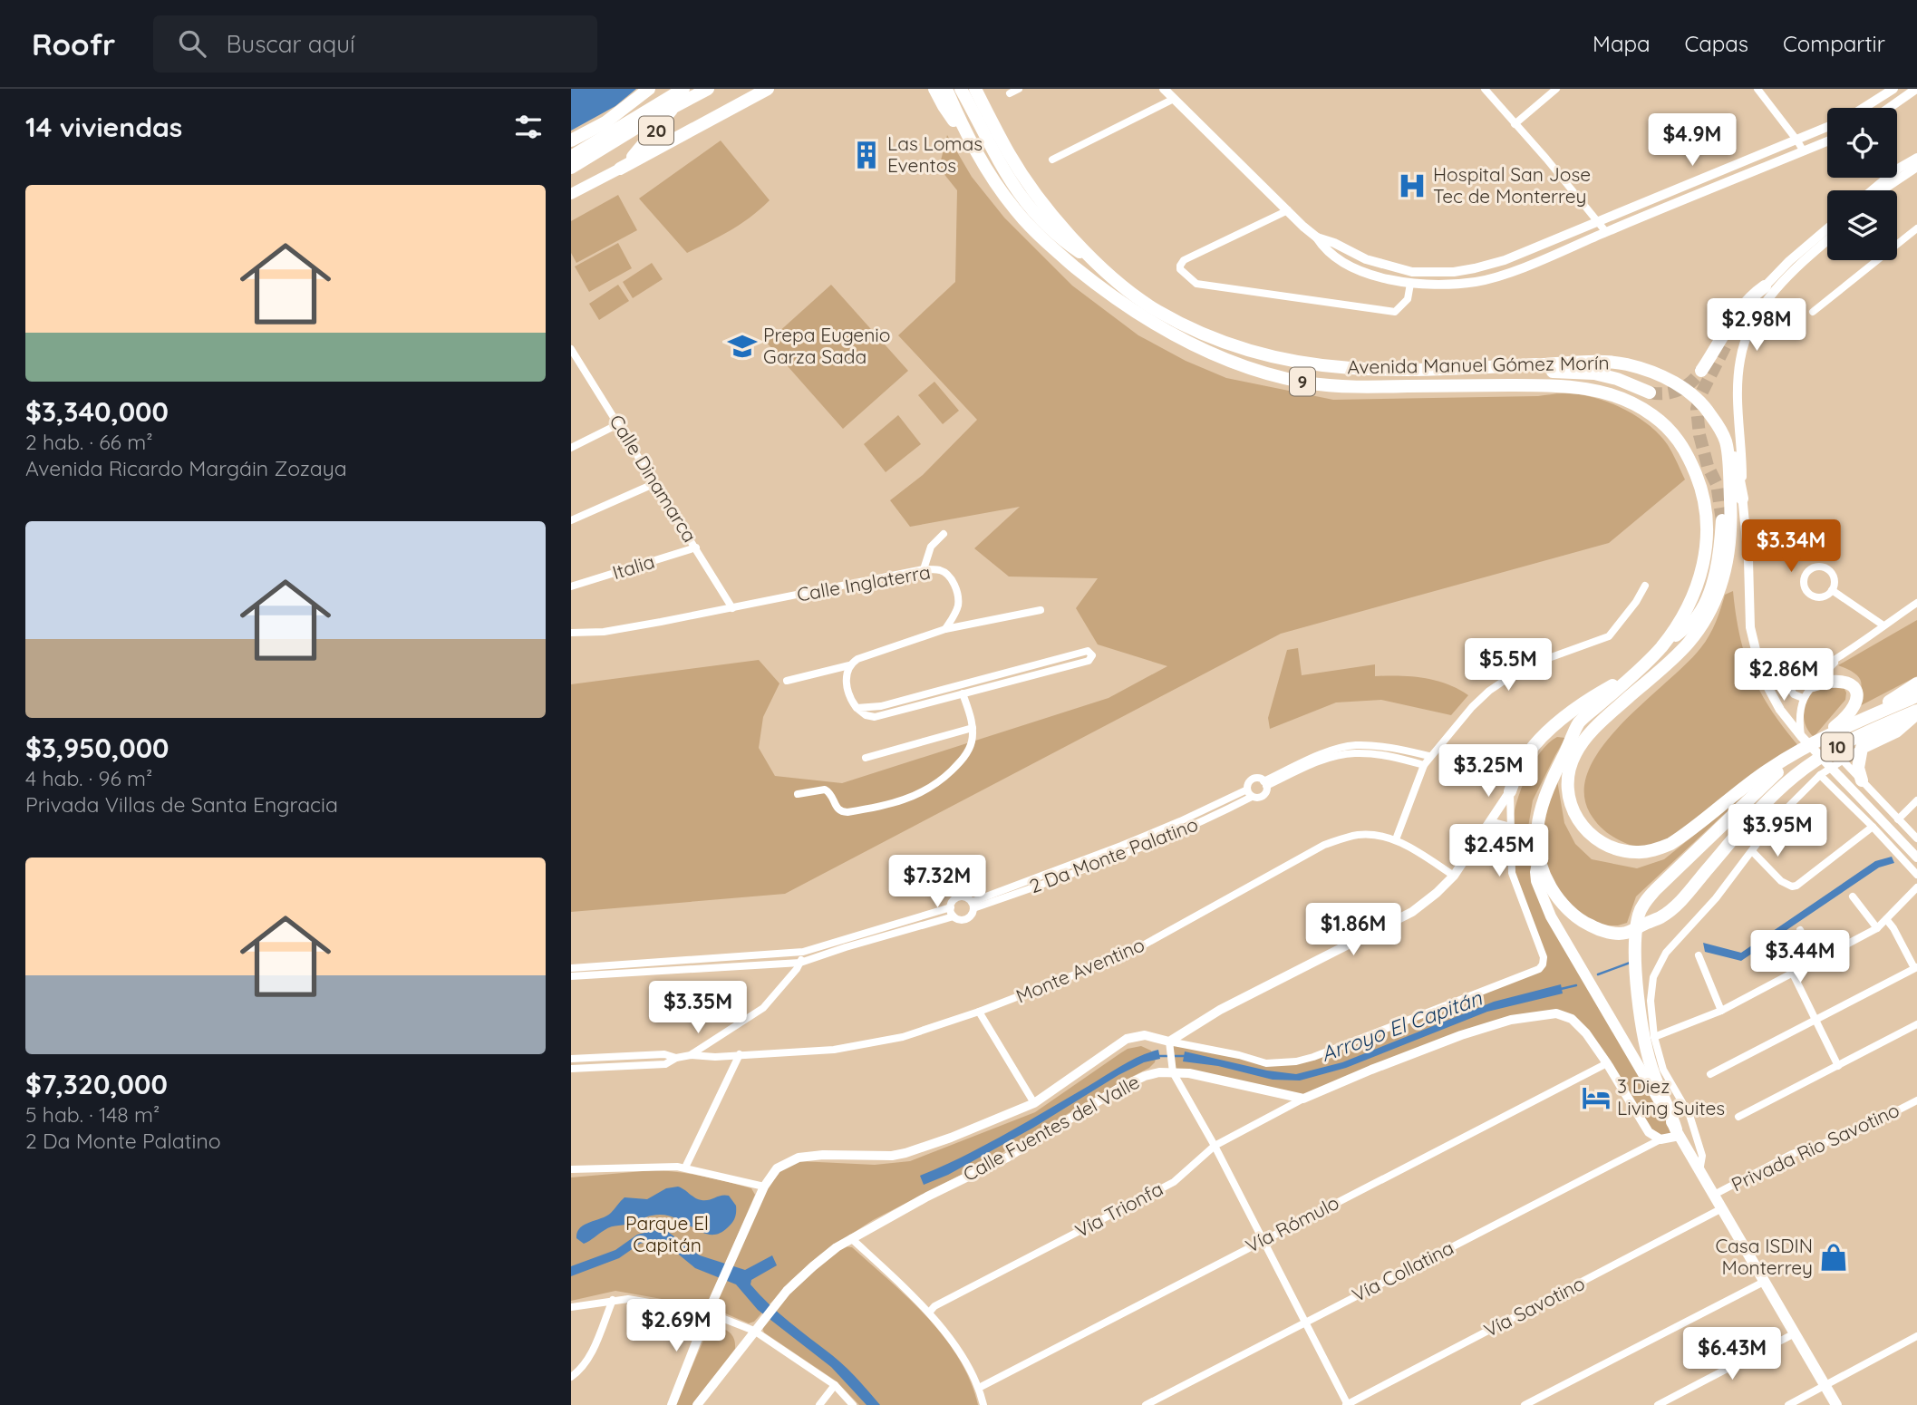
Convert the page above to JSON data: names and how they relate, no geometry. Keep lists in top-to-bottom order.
{
  "streets": {
    "highway": [
      "20",
      "Avenida Manuel Gómez Morín",
      "9",
      "10"
    ],
    "street": [
      "Calle Dinamarca",
      "Italia",
      "Calle Inglaterra",
      "2 Da Monte Palatino",
      "Monte Aventino",
      "Calle Fuentes del Valle",
      "Privada Rio Savotino",
      "Vía Trionfa",
      "Vía Rómulo",
      "Vía Collatina",
      "Vía Savotino"
    ]
  },
  "crossings": [
    ["Avenida Manuel Gómez Morín", "10"],
    ["Avenida Manuel Gómez Morín", "Privada Rio Savotino"],
    ["Avenida Manuel Gómez Morín", "Vía Savotino"],
    ["Calle Dinamarca", "Italia"],
    ["Calle Dinamarca", "Calle Inglaterra"],
    ["Calle Fuentes del Valle", "Vía Trionfa"]
  ],
  "water": ["Arroyo El Capitán"],
  "parks": ["Parque El Capitán"],
  "places": {
    "building": ["Las Lomas Eventos"],
    "hospital": ["Hospital San Jose Tec de Monterrey"],
    "school or university": ["Prepa Eugenio Garza Sada"],
    "hotel": ["3 Diez Living Suites"],
    "shop": ["Casa ISDIN Monterrey"]
  },
  "page": {
    "header": "Roofr",
    "search": "Buscar aquí",
    "nav": ["Mapa", "Capas", "Compartir"],
    "heading": "14 viviendas",
    "price": [
      "$4.9M",
      "$2.98M",
      "$3.34M",
      "$5.5M",
      "$2.86M",
      "$3.25M",
      "$3.95M",
      "$2.45M",
      "$7.32M",
      "$1.86M",
      "$3.44M",
      "$3.35M",
      "$2.69M",
      "$6.43M"
    ],
    "list": [
      {
        "name": "$3,340,000",
        "note": "2 hab. · 66 m² · Avenida Ricardo Margáin Zozaya"
      },
      {
        "name": "$3,950,000",
        "note": "4 hab. · 96 m² · Privada Villas de Santa Engracia"
      },
      {
        "name": "$7,320,000",
        "note": "5 hab. · 148 m² · 2 Da Monte Palatino"
      }
    ]
  }
}
